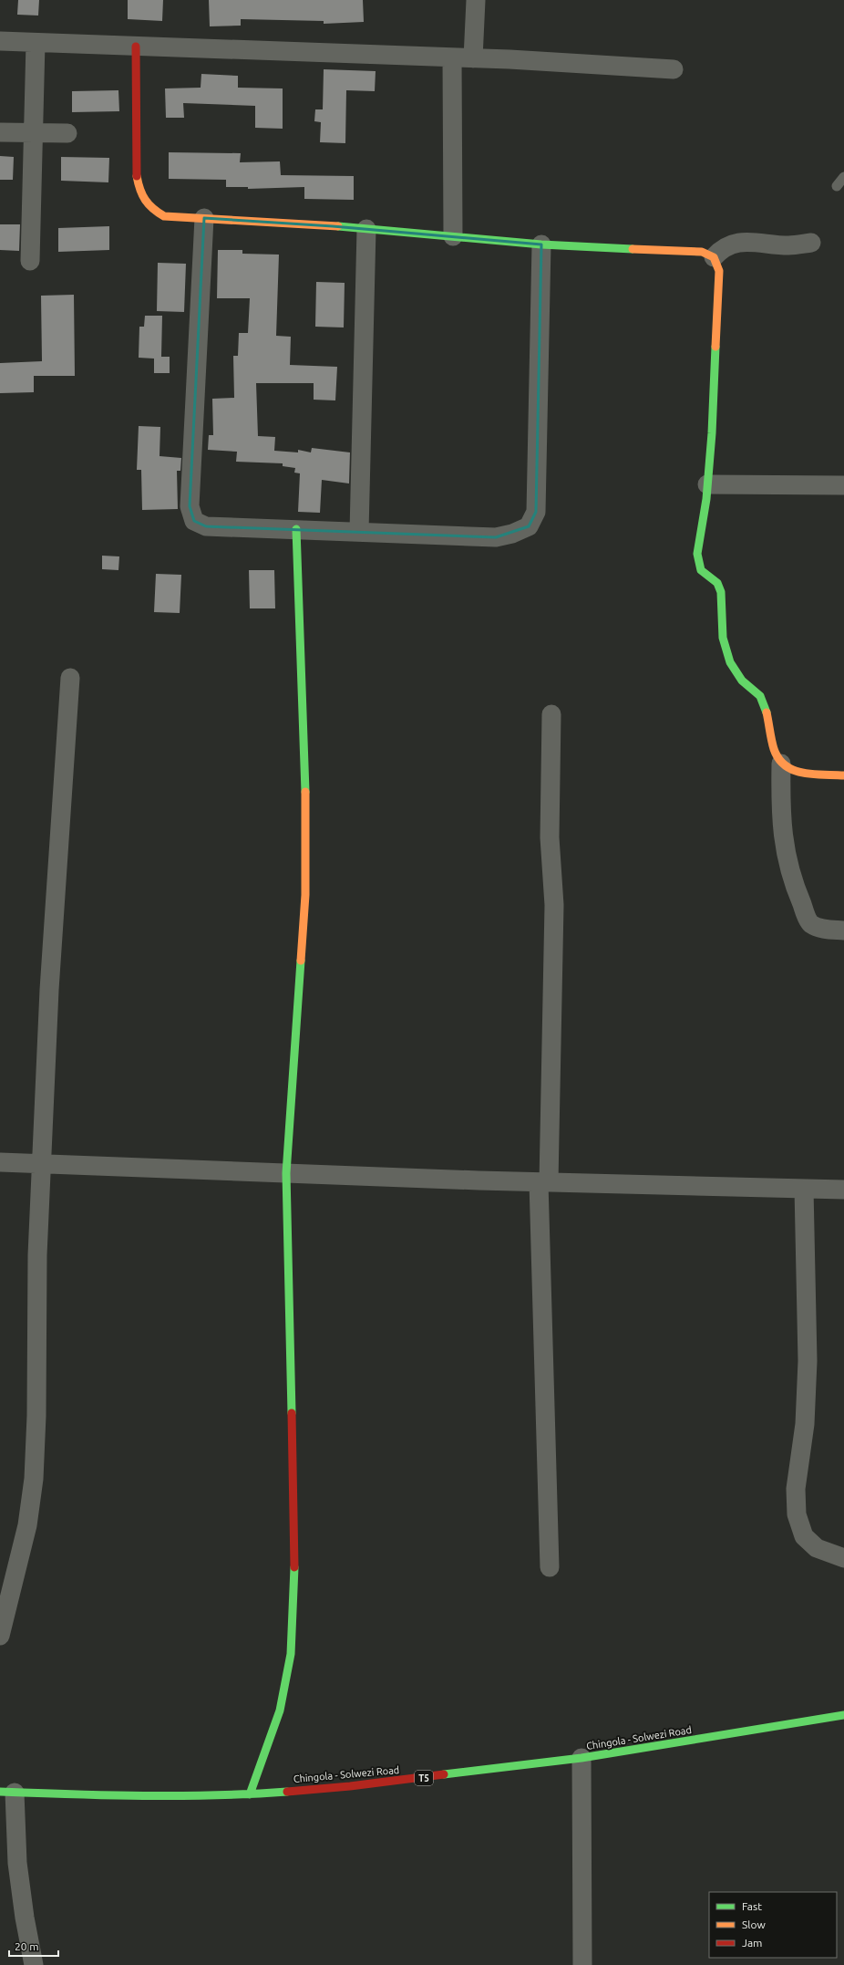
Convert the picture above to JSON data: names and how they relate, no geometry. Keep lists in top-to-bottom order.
{
  "streets": {
    "main road": ["Chingola - Solwezi Road", "T5"]
  },
  "legend": ["Fast", "Slow", "Jam"],
  "scale_bar": "20 m"
}
